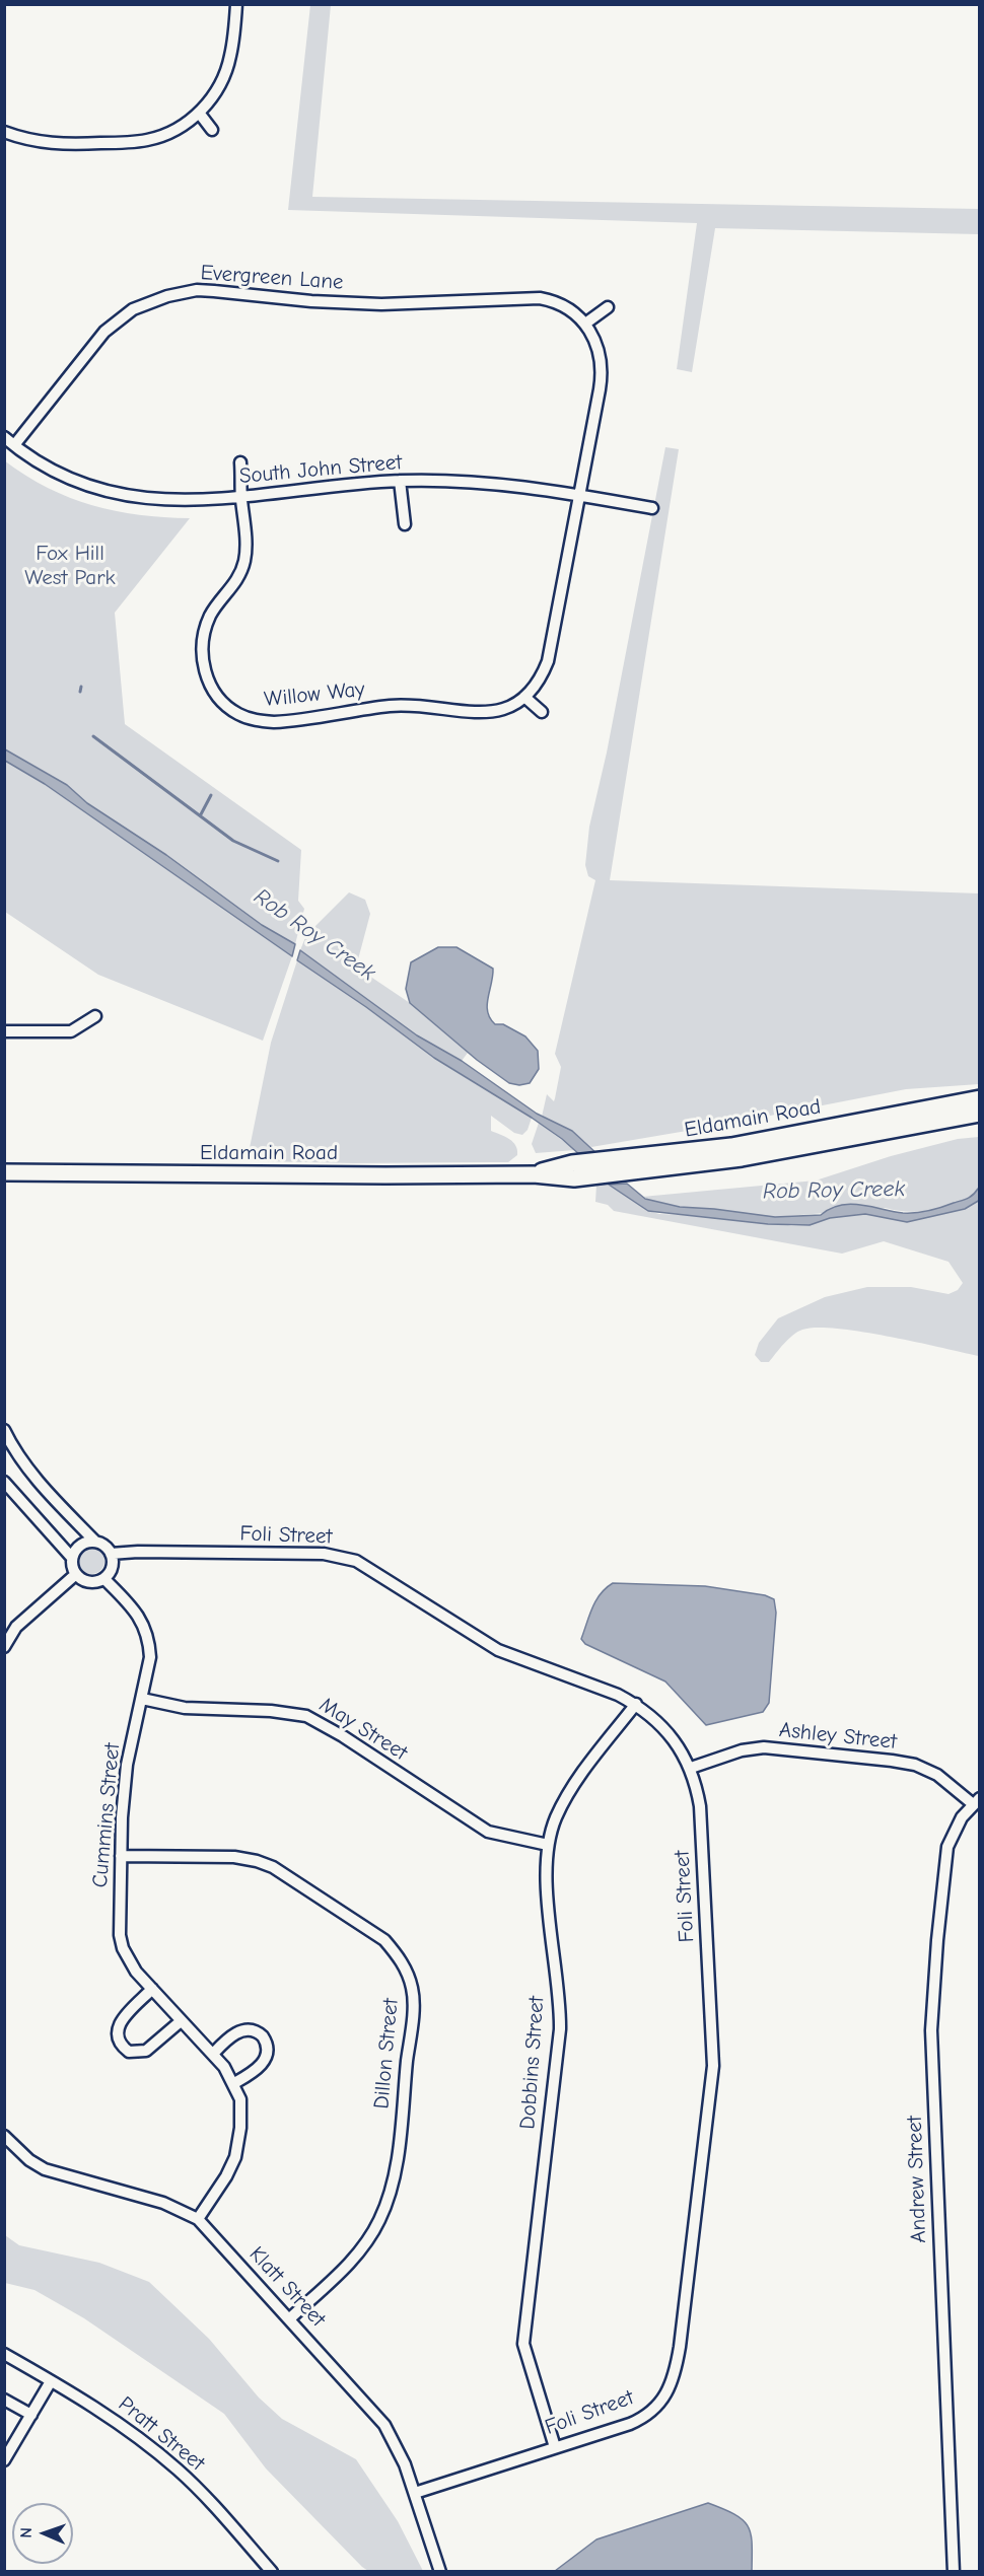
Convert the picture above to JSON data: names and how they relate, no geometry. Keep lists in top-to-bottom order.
{
  "streets": {
    "main road": ["Eldamain Road"],
    "street": [
      "Evergreen Lane",
      "South John Street",
      "Willow Way",
      "Foli Street",
      "May Street",
      "Ashley Street",
      "Cummins Street",
      "Dillon Street",
      "Dobbins Street",
      "Andrew Street",
      "Klatt Street",
      "Pratt Street"
    ]
  },
  "crossings": [
    ["Evergreen Lane", "South John Street"],
    ["Evergreen Lane", "Willow Way"],
    ["South John Street", "Willow Way"],
    ["Foli Street", "Ashley Street"],
    ["Foli Street", "Cummins Street"],
    ["Foli Street", "Dobbins Street"],
    ["Foli Street", "Klatt Street"],
    ["May Street", "Cummins Street"],
    ["May Street", "Dobbins Street"],
    ["Ashley Street", "Andrew Street"],
    ["Cummins Street", "Dillon Street"],
    ["Cummins Street", "Klatt Street"],
    ["Dillon Street", "Klatt Street"]
  ],
  "water": ["Rob Roy Creek"],
  "parks": ["Fox Hill West Park"],
  "north": "left"
}
